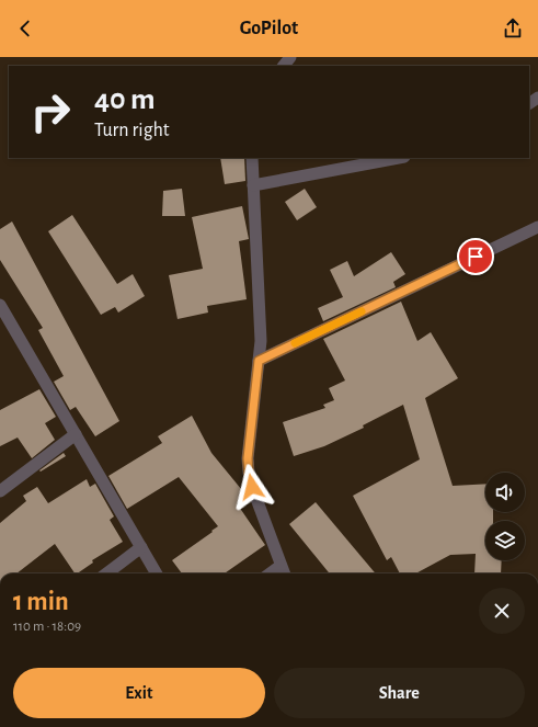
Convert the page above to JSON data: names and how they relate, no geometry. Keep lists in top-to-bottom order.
{
  "page": {
    "header": "GoPilot",
    "turn": ["40 m", "Turn right"],
    "heading": ["1 min", "110 m · 18:09"],
    "buttons": ["Exit", "Share"]
  }
}
